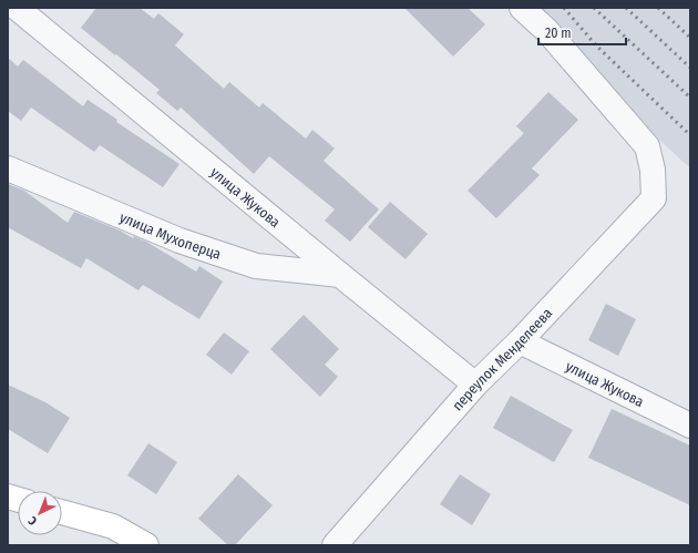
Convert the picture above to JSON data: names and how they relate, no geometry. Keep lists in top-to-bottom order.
{
  "streets": {
    "street": ["улица Жукова", "улица Мухоперца", "переулок Менделеева"]
  },
  "crossings": [
    ["улица Жукова", "улица Мухоперца"],
    ["улица Жукова", "переулок Менделеева"]
  ],
  "scale_bar": "20 m",
  "north": "bottom left"
}
